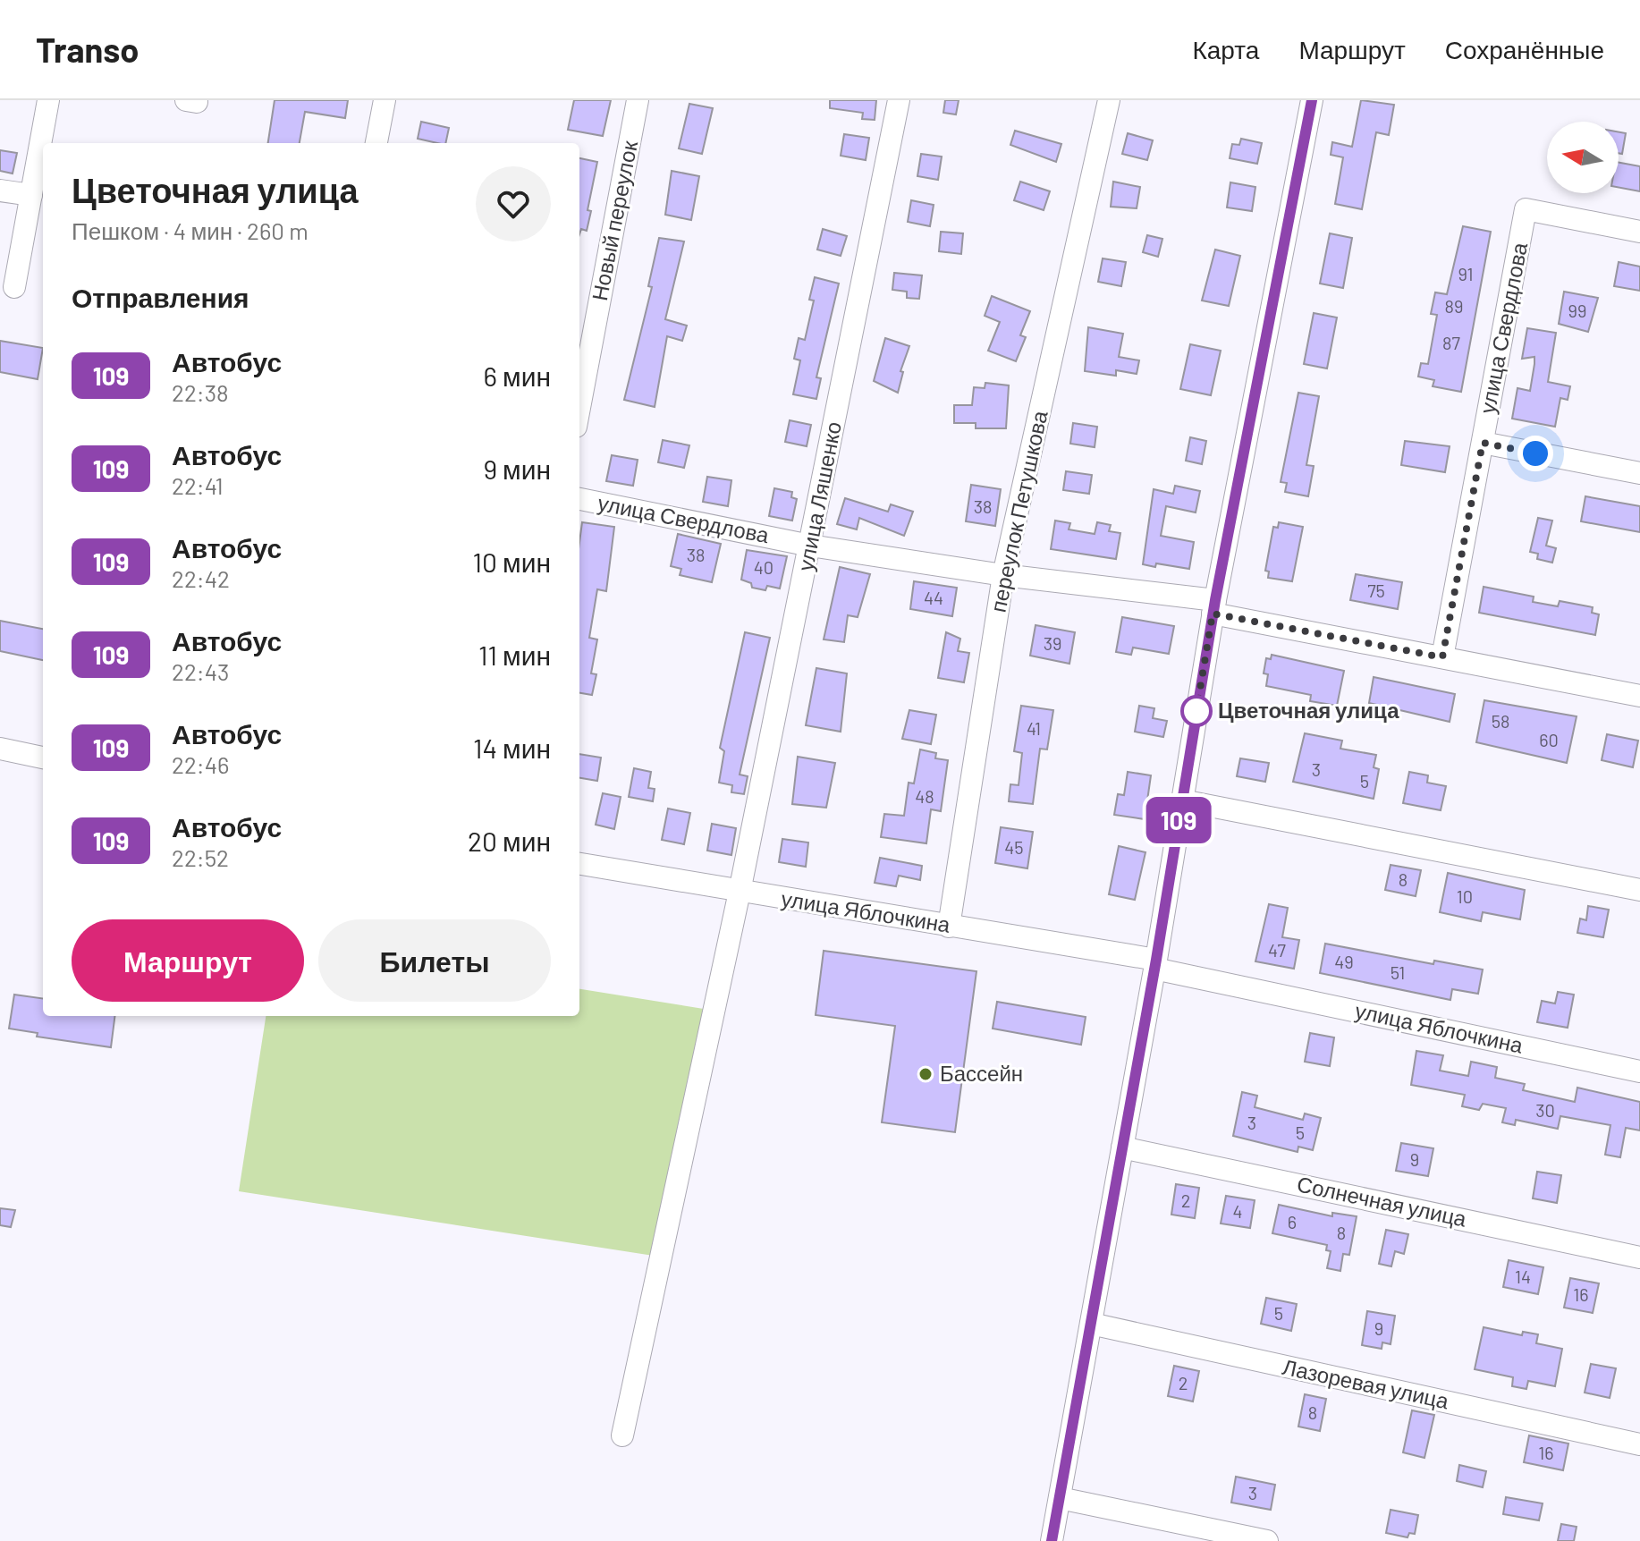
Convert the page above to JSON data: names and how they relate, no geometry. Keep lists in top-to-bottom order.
{
  "streets": {
    "street": [
      "Новый переулок",
      "улица Свердлова",
      "улица Ляшенко",
      "переулок Петушкова",
      "улица Яблочкина",
      "Солнечная улица",
      "Лазоревая улица"
    ]
  },
  "crossings": [
    ["улица Свердлова", "улица Ляшенко"],
    ["улица Свердлова", "переулок Петушкова"],
    ["улица Ляшенко", "улица Яблочкина"],
    ["переулок Петушкова", "улица Яблочкина"]
  ],
  "places": ["Цветочная улица", "Бассейн"],
  "lines": ["bus line 109"],
  "house_numbers": [
    "91",
    "89",
    "99",
    "87",
    "38",
    "38",
    "40",
    "75",
    "44",
    "39",
    "58",
    "41",
    "60",
    "3",
    "5",
    "48",
    "45",
    "8",
    "10",
    "47",
    "49",
    "51",
    "30",
    "3",
    "5",
    "9",
    "2",
    "4",
    "6",
    "8",
    "14",
    "16",
    "5",
    "9",
    "2",
    "8",
    "16",
    "3"
  ],
  "north": "left",
  "page": {
    "header": "Transo",
    "nav": ["Карта", "Маршрут", "Сохранённые"],
    "on_map": "109",
    "heading": [
      ["Цветочная улица", "Пешком · 4 мин · 260 m"],
      "Отправления"
    ],
    "list": [
      {
        "mark": "109",
        "name": "Автобус",
        "note": "22:38",
        "value": "6 мин"
      },
      {
        "mark": "109",
        "name": "Автобус",
        "note": "22:41",
        "value": "9 мин"
      },
      {
        "mark": "109",
        "name": "Автобус",
        "note": "22:42",
        "value": "10 мин"
      },
      {
        "mark": "109",
        "name": "Автобус",
        "note": "22:43",
        "value": "11 мин"
      },
      {
        "mark": "109",
        "name": "Автобус",
        "note": "22:46",
        "value": "14 мин"
      },
      {
        "mark": "109",
        "name": "Автобус",
        "note": "22:52",
        "value": "20 мин"
      }
    ],
    "buttons": ["Маршрут", "Билеты"]
  }
}
